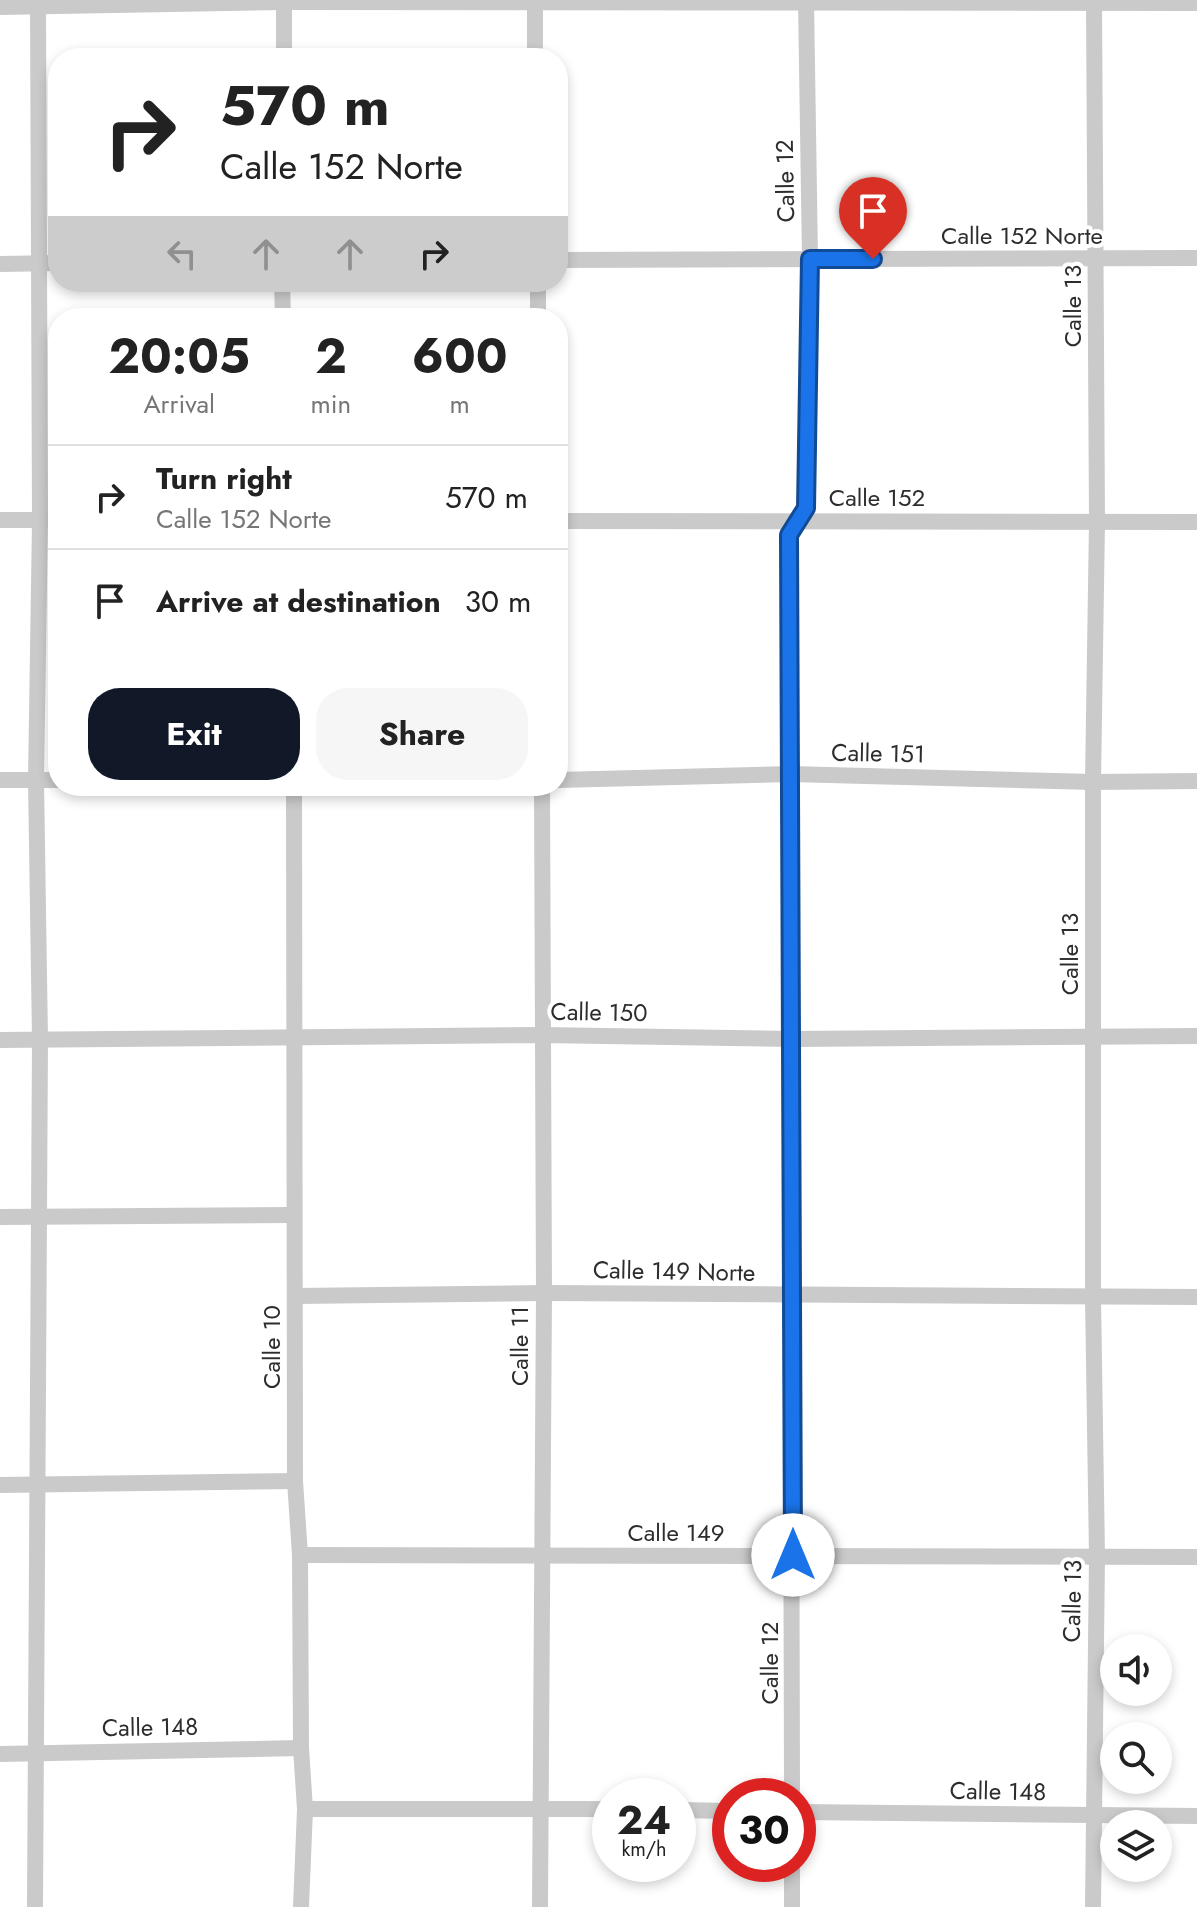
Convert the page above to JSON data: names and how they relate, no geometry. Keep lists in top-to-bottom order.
{
  "streets": {
    "street": [
      "Calle 12",
      "Calle 152 Norte",
      "Calle 13",
      "Calle 152",
      "Calle 151",
      "Calle 150",
      "Calle 149 Norte",
      "Calle 11",
      "Calle 10",
      "Calle 149",
      "Calle 148"
    ]
  },
  "crossings": [
    ["Calle 12", "Calle 152 Norte"],
    ["Calle 12", "Calle 152"],
    ["Calle 12", "Calle 151"],
    ["Calle 12", "Calle 150"],
    ["Calle 12", "Calle 149 Norte"],
    ["Calle 12", "Calle 149"],
    ["Calle 152 Norte", "Calle 13"],
    ["Calle 13", "Calle 152"],
    ["Calle 13", "Calle 151"],
    ["Calle 13", "Calle 150"],
    ["Calle 13", "Calle 149 Norte"],
    ["Calle 13", "Calle 149"],
    ["Calle 13", "Calle 148"],
    ["Calle 150", "Calle 11"],
    ["Calle 150", "Calle 10"],
    ["Calle 149 Norte", "Calle 11"],
    ["Calle 149 Norte", "Calle 10"],
    ["Calle 11", "Calle 149"],
    ["Calle 10", "Calle 149"],
    ["Calle 10", "Calle 148"]
  ],
  "page": {
    "turn": ["570 m", "Calle 152 Norte"],
    "eta": [
      "20:05",
      "Arrival",
      "2",
      "min",
      "600",
      "m"
    ],
    "list": [
      {
        "name": "Turn right",
        "note": "Calle 152 Norte",
        "value": "570 m"
      },
      {
        "name": "Arrive at destination",
        "value": "30 m"
      }
    ],
    "buttons": ["Exit", "Share"],
    "speed": "24 km/h",
    "limit": "30"
  }
}
